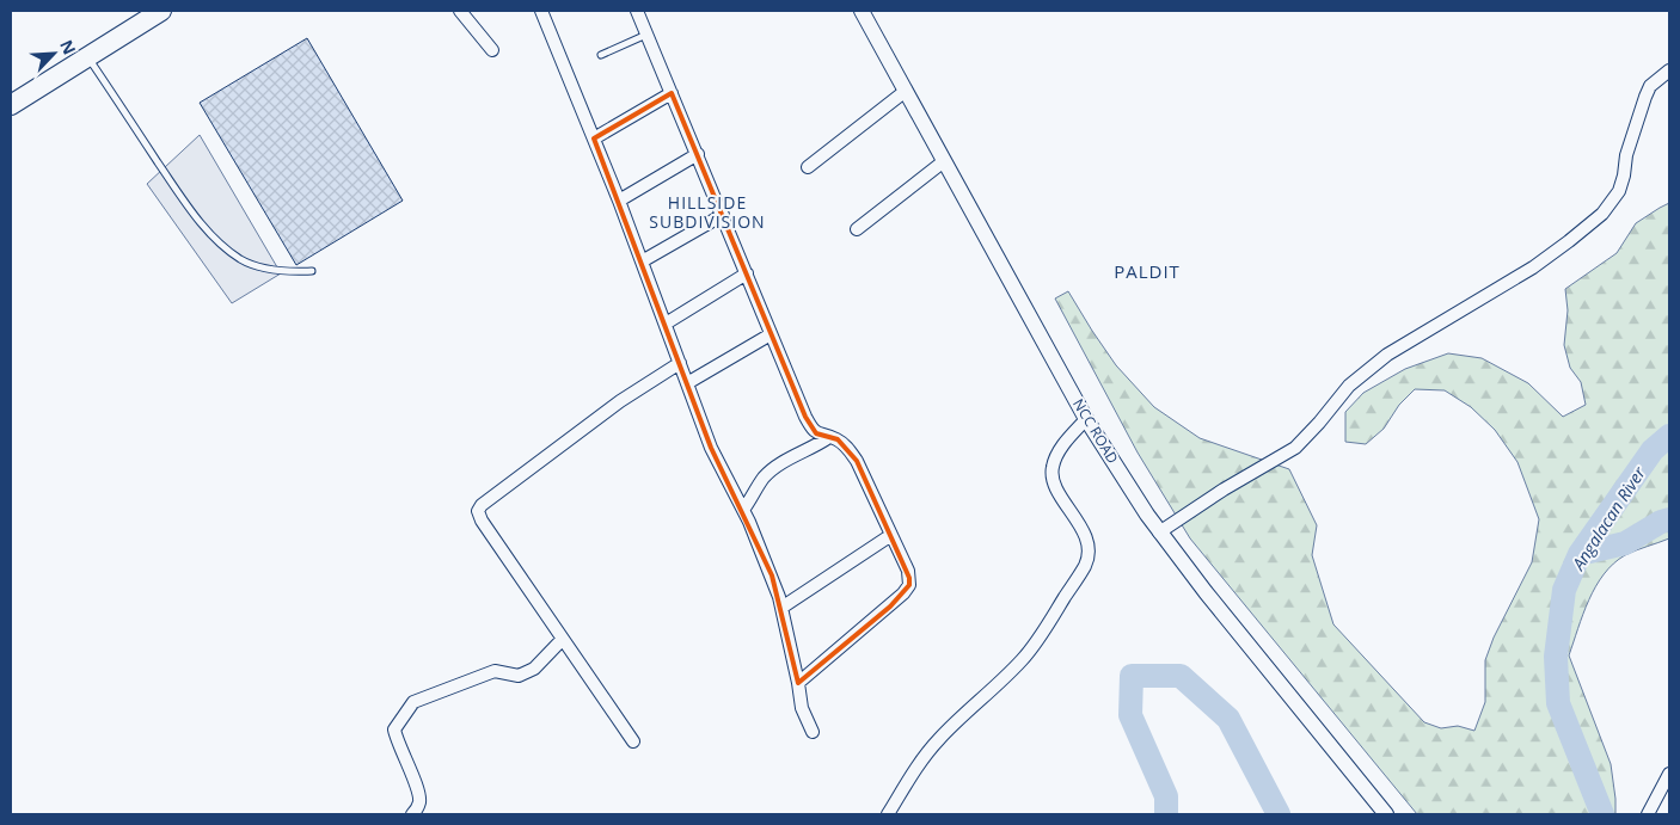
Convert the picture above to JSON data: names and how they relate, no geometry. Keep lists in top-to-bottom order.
{
  "streets": {
    "street": ["NCC ROAD"]
  },
  "districts": ["HILLSIDE SUBDIVISION", "PALDIT"],
  "water": ["Angalacan River"],
  "north": "top right"
}
